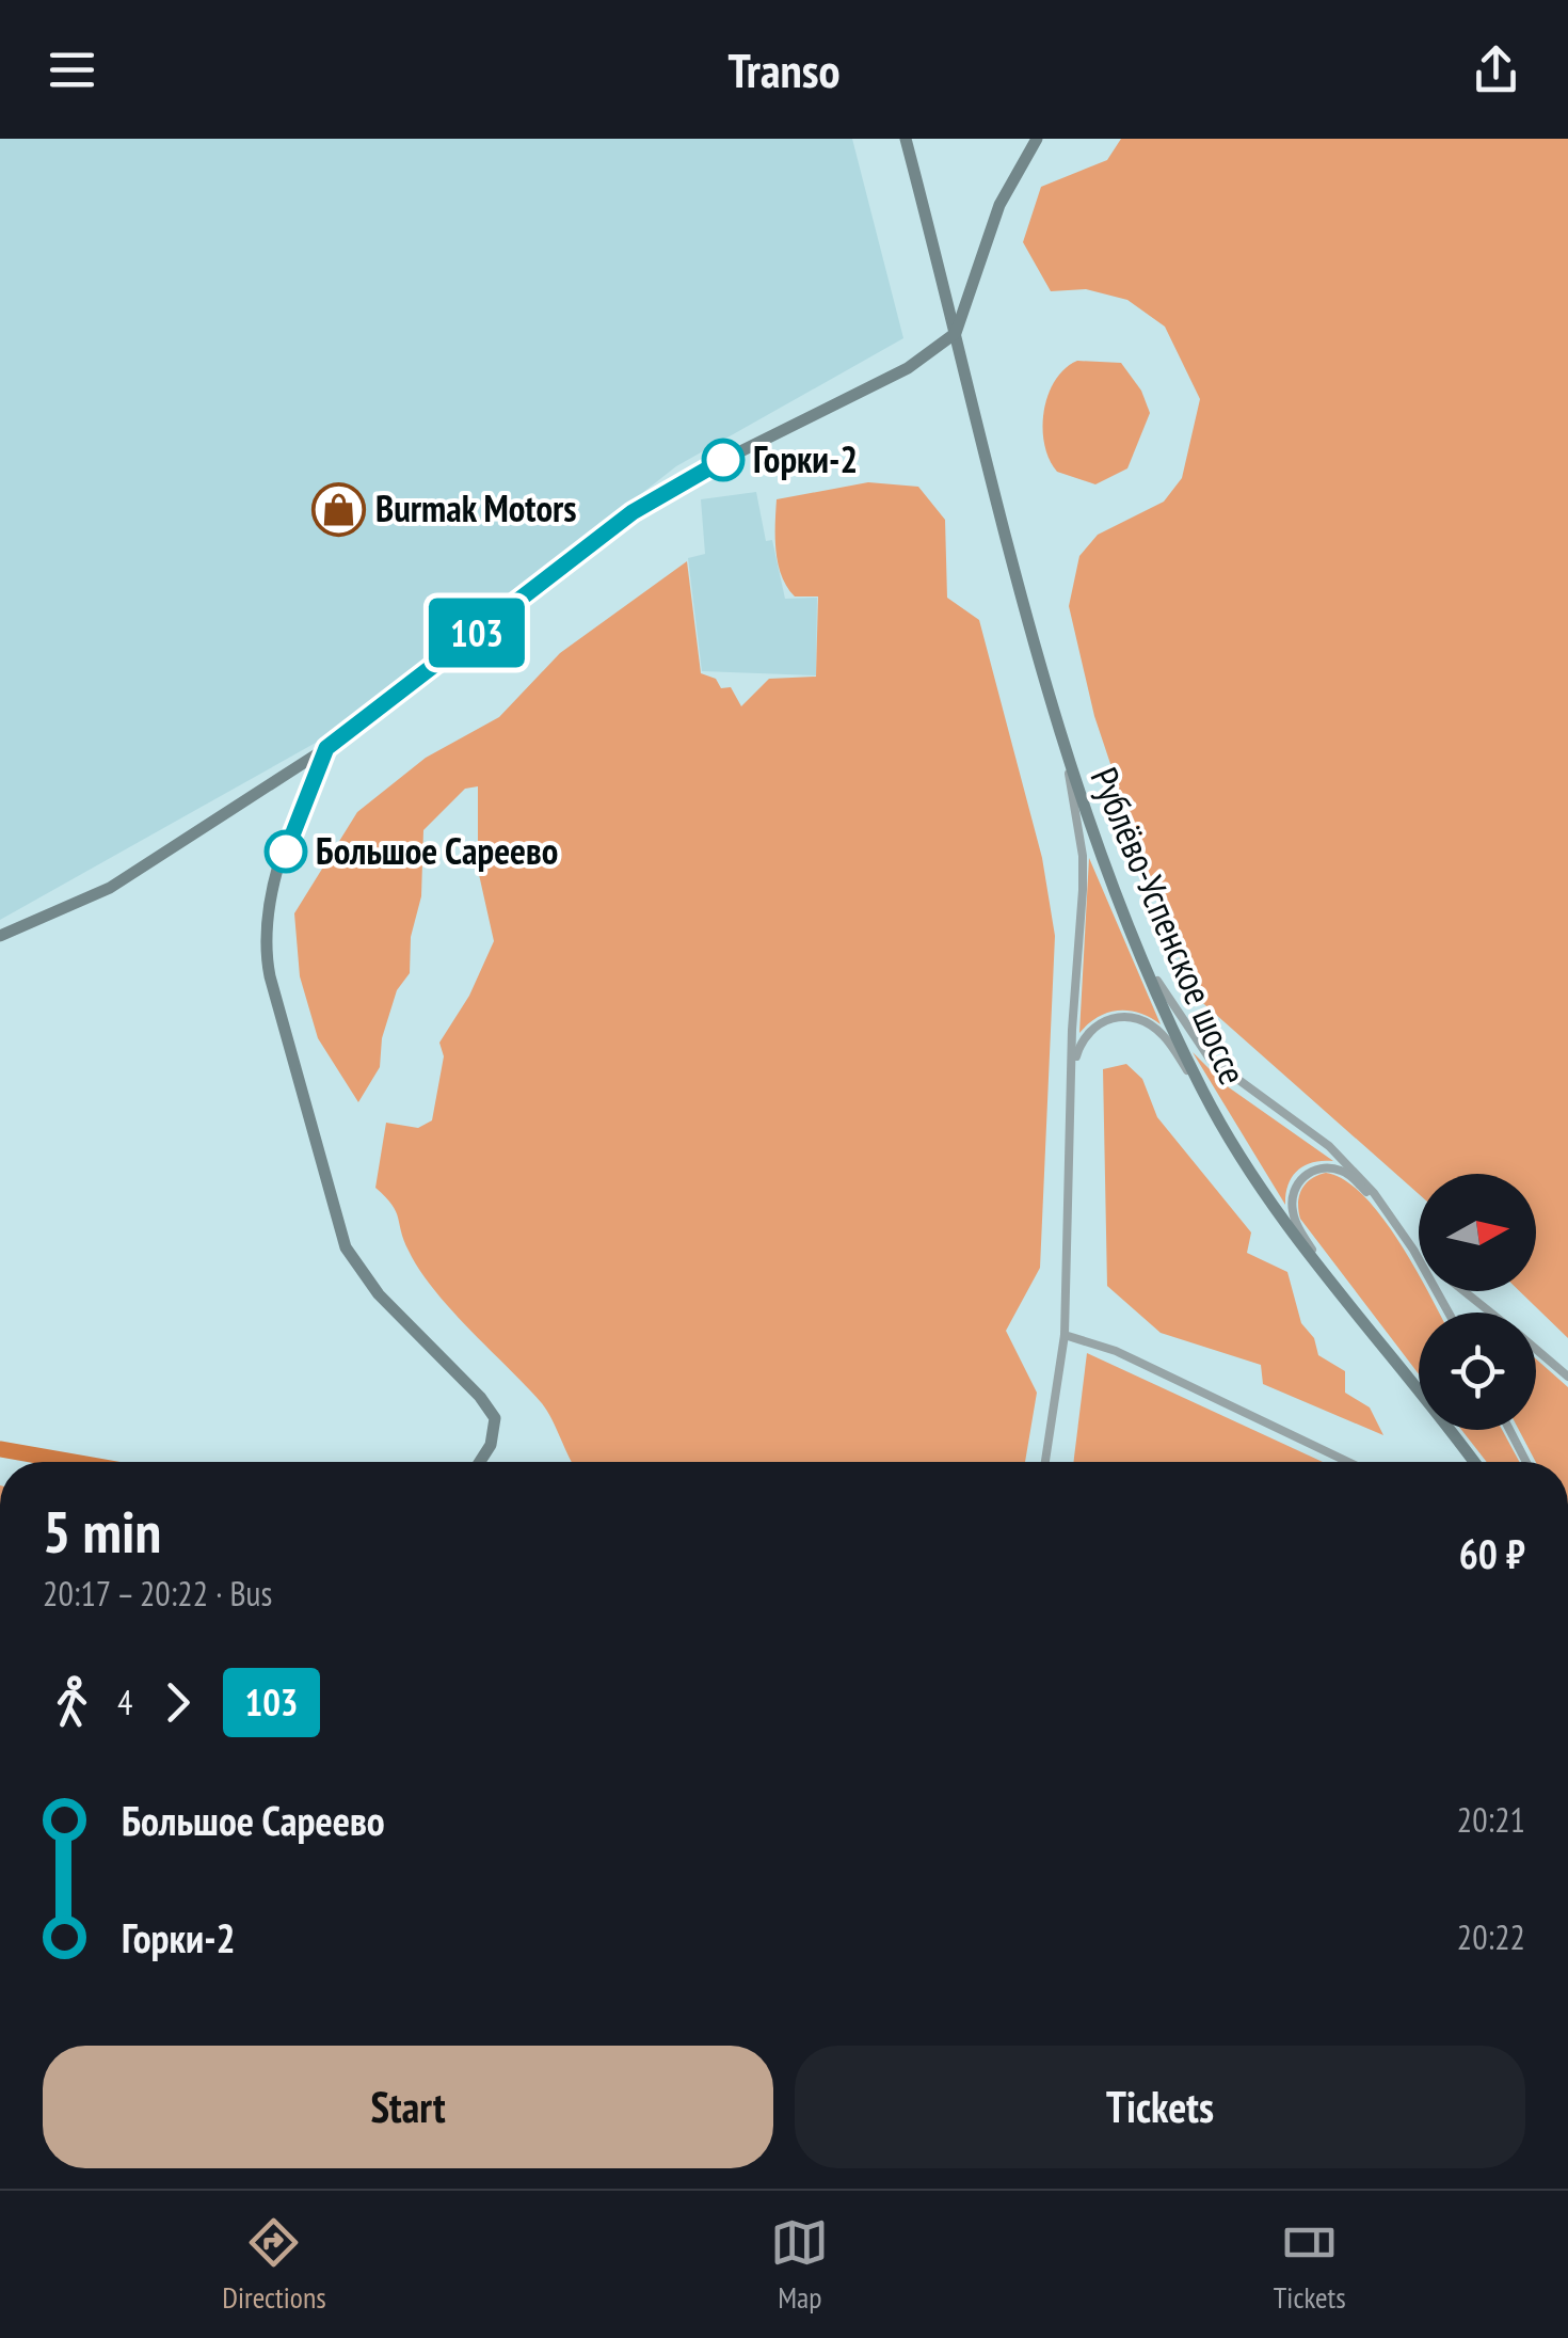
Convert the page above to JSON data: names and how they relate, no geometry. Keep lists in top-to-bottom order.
{
  "streets": {
    "main road": ["Рублёво-Успенское шоссе"]
  },
  "places": {
    "other": ["Горки-2", "Большое Сареево"],
    "shop": ["Burmak Motors"]
  },
  "lines": ["bus line 103"],
  "north": "right",
  "page": {
    "header": "Transo",
    "on_map": "103",
    "heading": ["5 min", "20:17 – 20:22 · Bus", "60 ₽"],
    "legs": ["4", "103"],
    "list": [
      {
        "name": "Большое Сареево",
        "value": "20:21"
      },
      {
        "name": "Горки-2",
        "value": "20:22"
      }
    ],
    "buttons": ["Start", "Tickets"],
    "tabs": ["Directions", "Map", "Tickets"]
  }
}
